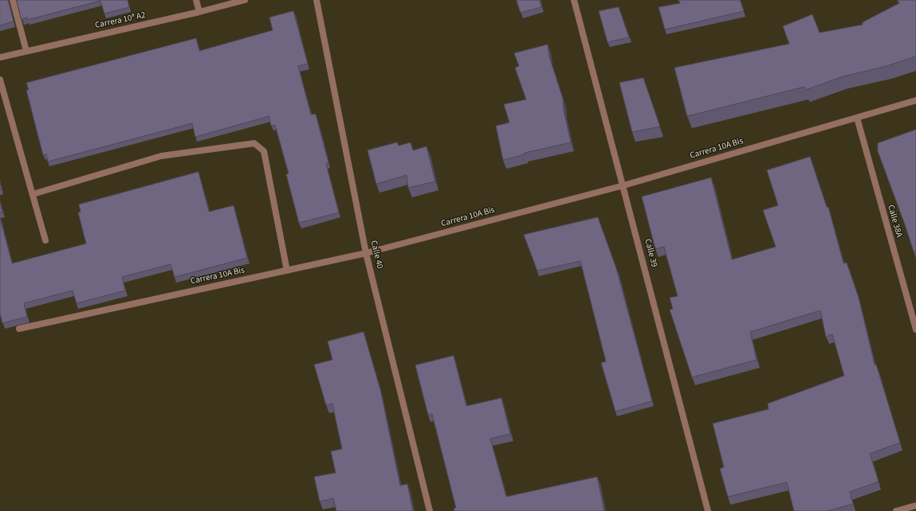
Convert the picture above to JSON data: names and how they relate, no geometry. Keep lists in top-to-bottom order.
{
  "streets": {
    "street": [
      "Carrera 10ª A2",
      "Carrera 10A Bis",
      "Calle 38A",
      "Calle 39",
      "Calle 40"
    ]
  },
  "crossings": [
    ["Carrera 10A Bis", "Calle 38A"],
    ["Carrera 10A Bis", "Calle 39"],
    ["Carrera 10A Bis", "Calle 40"]
  ]
}
